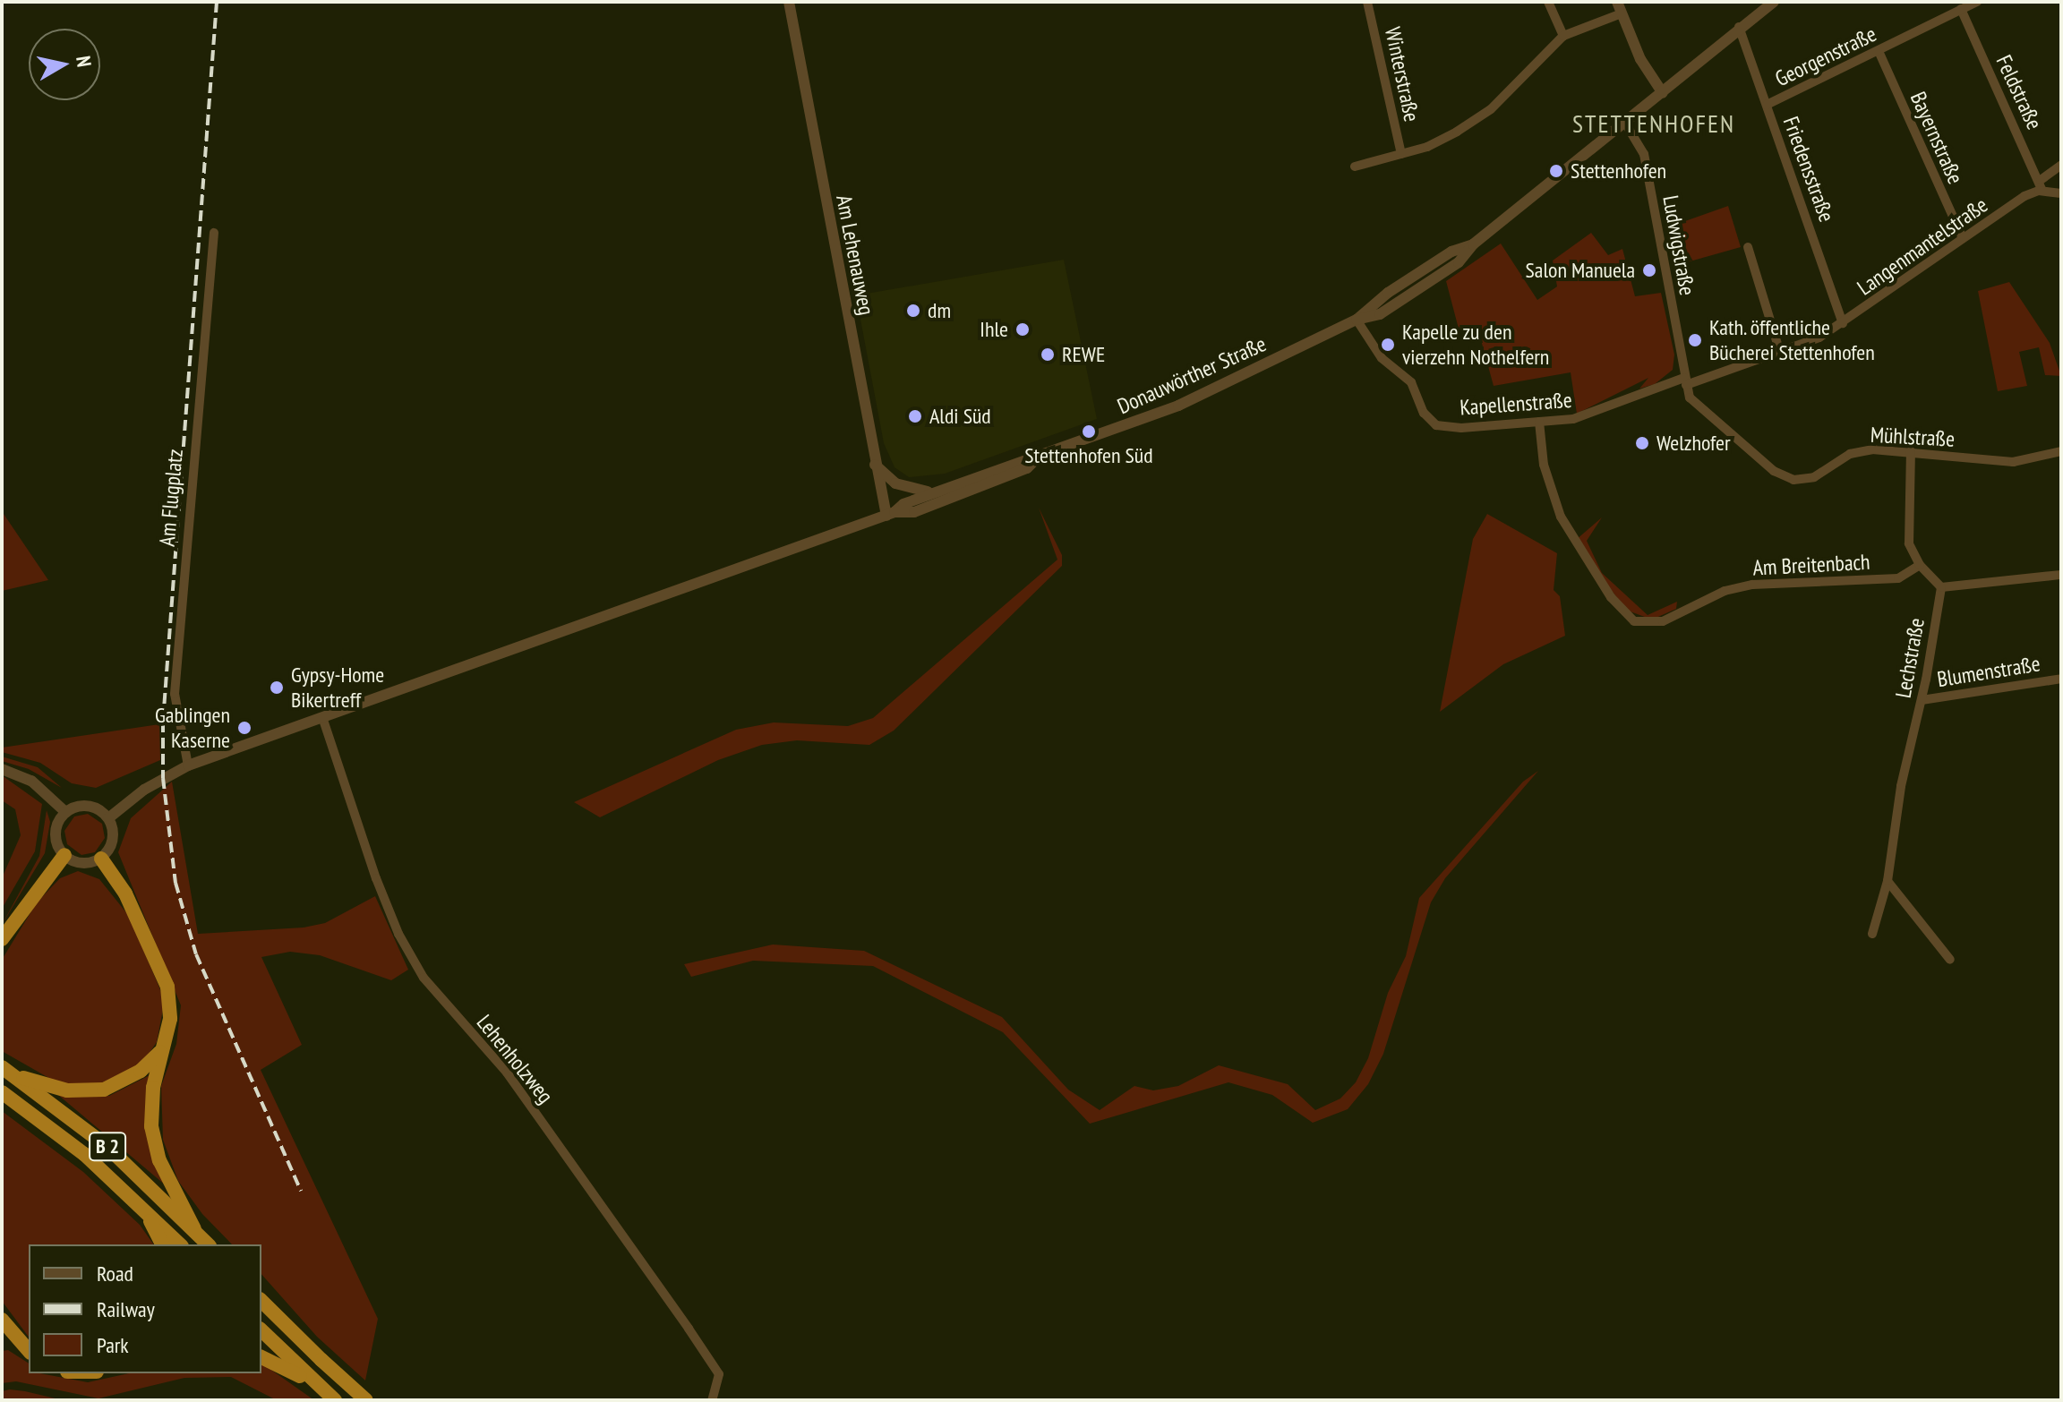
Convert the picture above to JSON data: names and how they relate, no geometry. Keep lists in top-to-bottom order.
{
  "streets": {
    "highway": ["B 2"],
    "street": [
      "Georgenstraße",
      "Winterstraße",
      "Feldstraße",
      "Bayernstraße",
      "Friedensstraße",
      "Ludwigstraße",
      "Langenmantelstraße",
      "Am Lehenauweg",
      "Donauwörther Straße",
      "Kapellenstraße",
      "Mühlstraße",
      "Am Flugplatz",
      "Am Breitenbach",
      "Lechstraße",
      "Blumenstraße",
      "Lehenholzweg"
    ]
  },
  "crossings": [
    ["Georgenstraße", "Feldstraße"],
    ["Georgenstraße", "Bayernstraße"],
    ["Georgenstraße", "Friedensstraße"],
    ["Feldstraße", "Langenmantelstraße"],
    ["Bayernstraße", "Langenmantelstraße"],
    ["Friedensstraße", "Langenmantelstraße"],
    ["Friedensstraße", "Donauwörther Straße"],
    ["Ludwigstraße", "Langenmantelstraße"],
    ["Ludwigstraße", "Donauwörther Straße"],
    ["Ludwigstraße", "Kapellenstraße"],
    ["Ludwigstraße", "Mühlstraße"],
    ["Langenmantelstraße", "Kapellenstraße"],
    ["Langenmantelstraße", "Mühlstraße"],
    ["Am Lehenauweg", "Donauwörther Straße"],
    ["Donauwörther Straße", "Kapellenstraße"],
    ["Kapellenstraße", "Mühlstraße"],
    ["Kapellenstraße", "Am Breitenbach"],
    ["Lechstraße", "Blumenstraße"]
  ],
  "districts": ["STETTENHOFEN"],
  "places": [
    "Stettenhofen",
    "Salon Manuela",
    "dm",
    "Ihle",
    "Kath. öffentliche Bücherei Stettenhofen",
    "Kapelle zu den vierzehn Nothelfern",
    "REWE",
    "Aldi Süd",
    "Stettenhofen Süd",
    "Welzhofer",
    "Gypsy-Home Bikertreff",
    "Gablingen Kaserne"
  ],
  "legend": ["Road", "Railway", "Park"],
  "north": "right"
}
